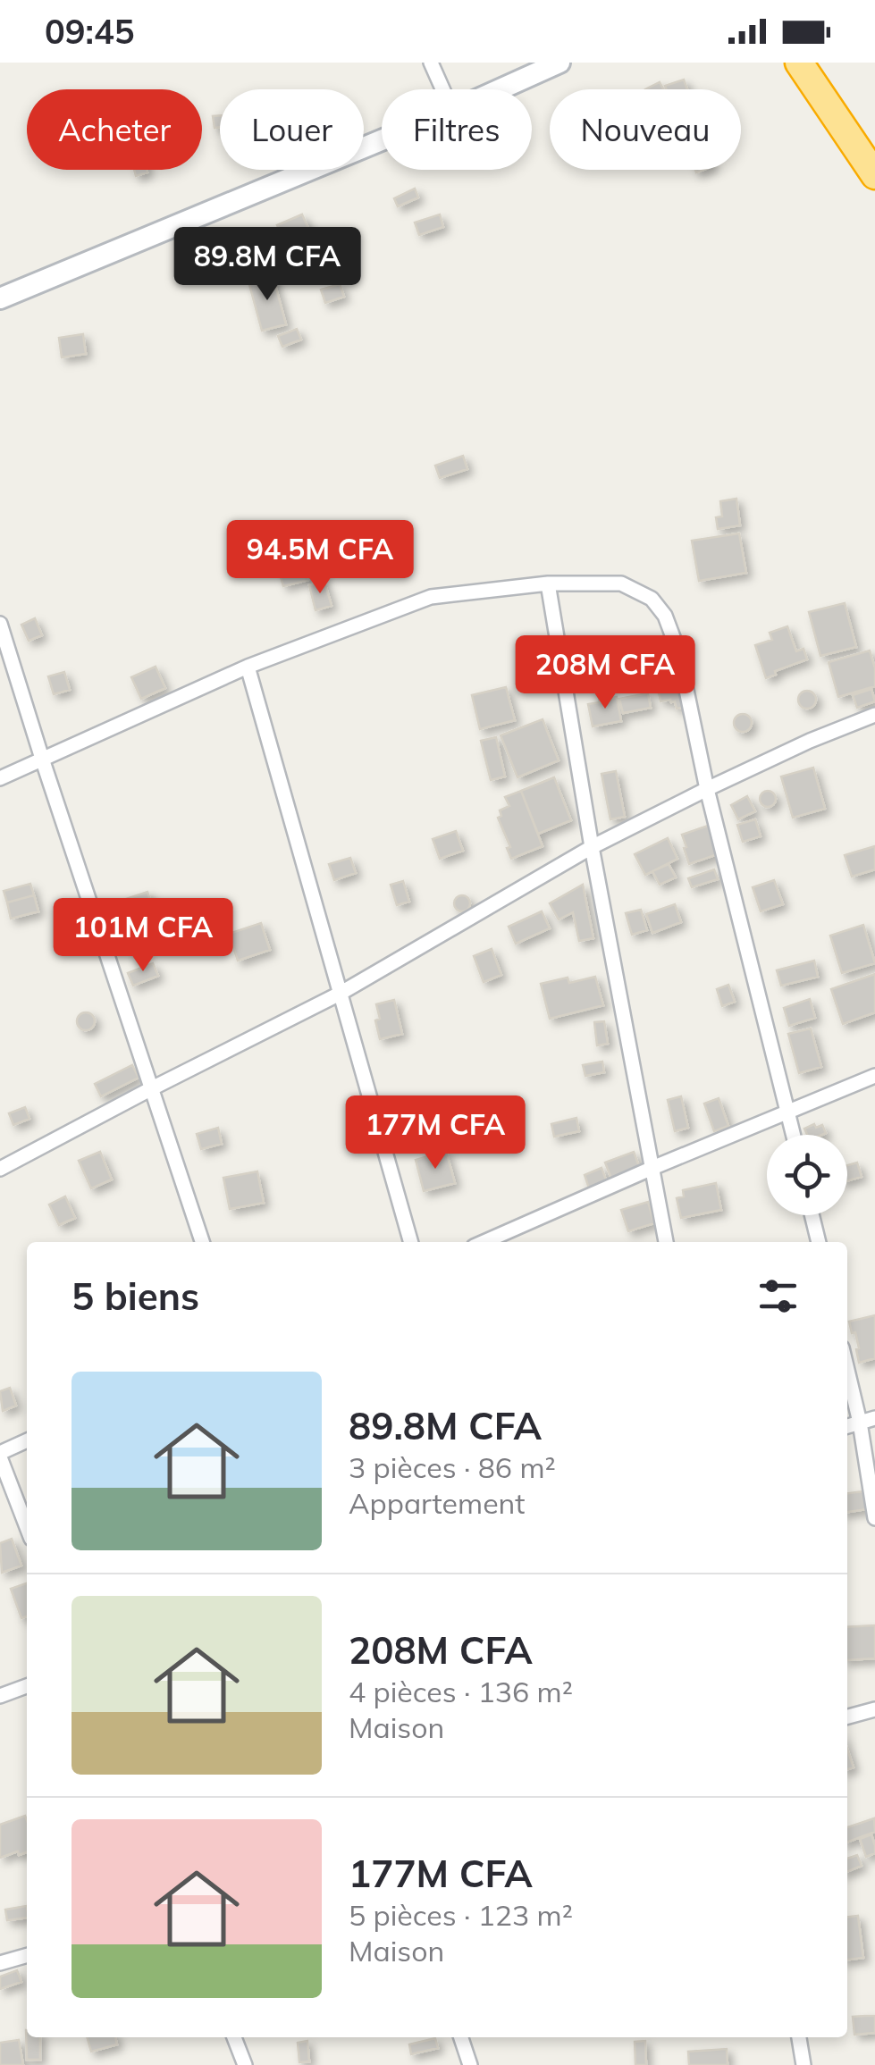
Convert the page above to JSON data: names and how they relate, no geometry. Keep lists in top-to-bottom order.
{
  "page": {
    "status": "09:45",
    "chip": [
      "Acheter",
      "Louer",
      "Filtres",
      "Nouveau"
    ],
    "price": [
      "89.8M CFA",
      "94.5M CFA",
      "208M CFA",
      "101M CFA",
      "177M CFA"
    ],
    "heading": "5 biens",
    "list": [
      {
        "name": "89.8M CFA",
        "note": "3 pièces · 86 m² · Appartement"
      },
      {
        "name": "208M CFA",
        "note": "4 pièces · 136 m² · Maison"
      },
      {
        "name": "177M CFA",
        "note": "5 pièces · 123 m² · Maison"
      }
    ]
  }
}
